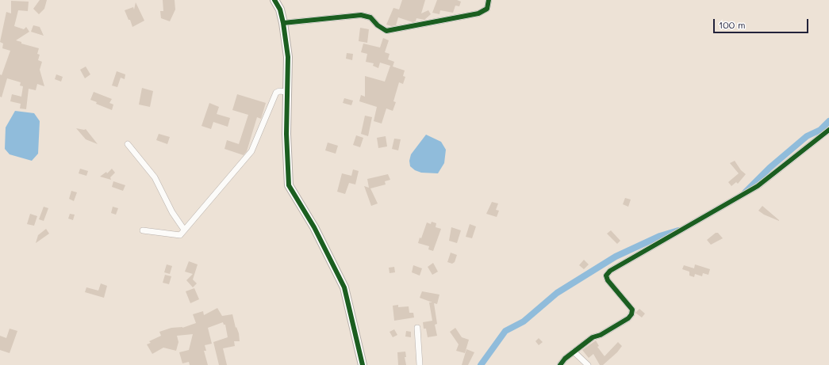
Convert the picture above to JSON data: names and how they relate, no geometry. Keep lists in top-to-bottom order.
{
  "scale_bar": "100 m"
}
